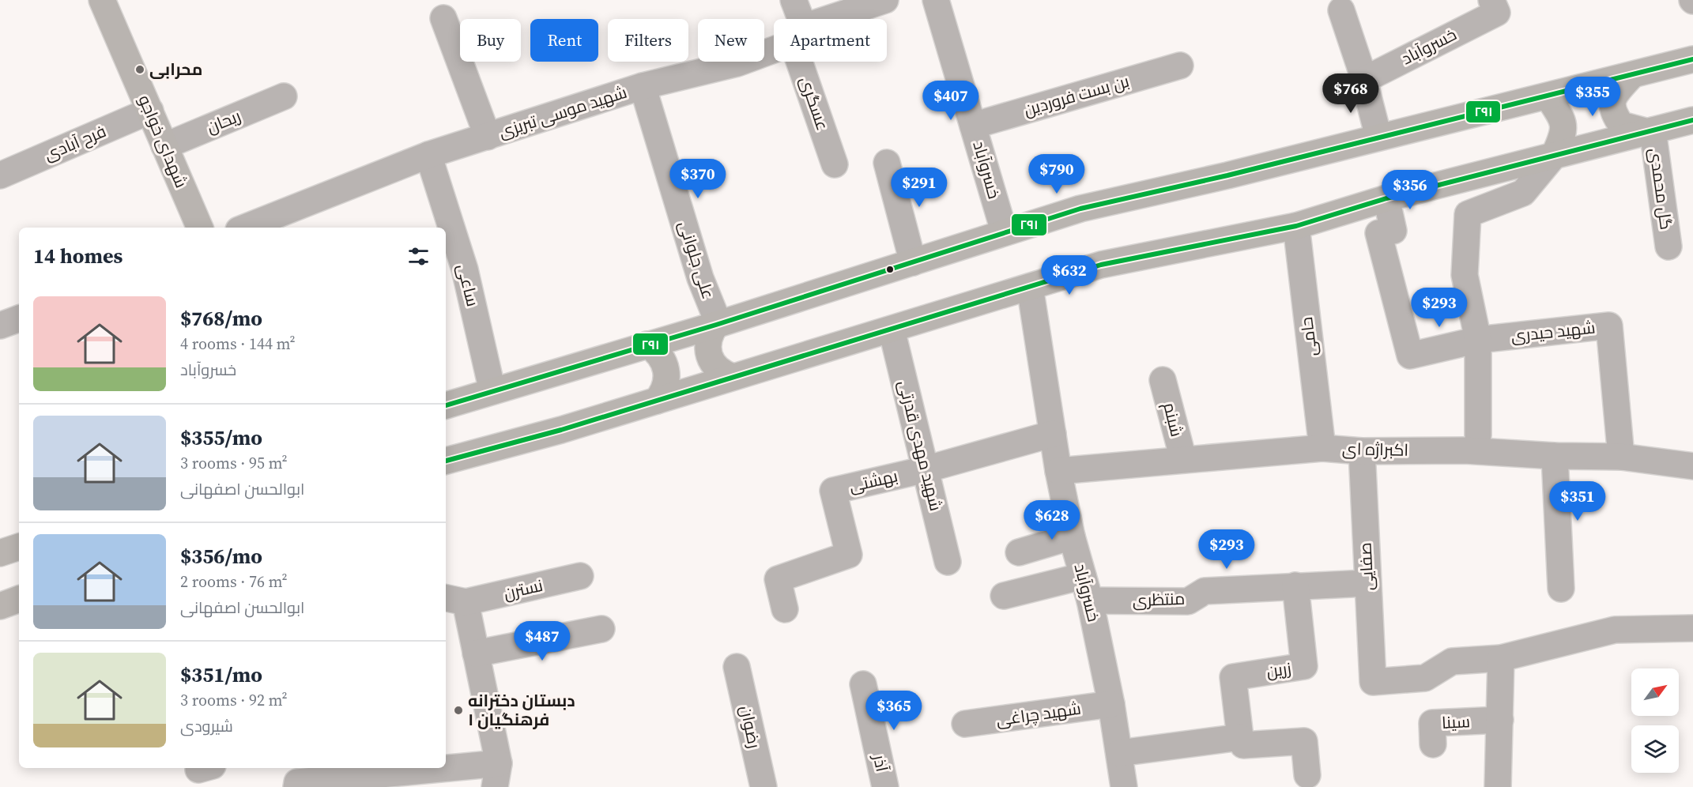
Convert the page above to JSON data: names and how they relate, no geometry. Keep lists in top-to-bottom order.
{
  "streets": {
    "main road": ["شهدای خواجو"],
    "street": [
      "خسروآباد",
      "بن بست فروردین",
      "عسگری",
      "شهید موسی تبریزی",
      "ریحان",
      "فرح آبادی",
      "گل محمدی",
      "علی جلوانی",
      "ساعی",
      "شهید حیدری",
      "حامی",
      "شبنم",
      "شهید مهدی قدرتی",
      "اکبراژه ای",
      "بهشتی",
      "صفایی",
      "نسترن",
      "منتظری",
      "زرین",
      "شهید چراغی",
      "سینا",
      "رضوان",
      "آذر"
    ]
  },
  "crossings": [
    ["خسروآباد", "بن بست فروردین"],
    ["خسروآباد", "اکبراژه ای"],
    ["خسروآباد", "بهشتی"],
    ["خسروآباد", "منتظری"],
    ["خسروآباد", "شهید چراغی"],
    ["شهید موسی تبریزی", "علی جلوانی"],
    ["شهید موسی تبریزی", "ساعی"],
    ["ریحان", "شهدای خواجو"],
    ["شهدای خواجو", "فرح آبادی"],
    ["شهید حیدری", "اکبراژه ای"],
    ["حامی", "اکبراژه ای"],
    ["شبنم", "اکبراژه ای"],
    ["شهید مهدی قدرتی", "بهشتی"],
    ["اکبراژه ای", "صفایی"],
    ["صفایی", "منتظری"],
    ["منتظری", "زرین"]
  ],
  "places": ["محرابی", "دبستان دخترانه فرهنگیان ۱"],
  "lines": ["transit line ۲۹۱"],
  "north": "top right",
  "page": {
    "chip": [
      "Buy",
      "Rent",
      "Filters",
      "New",
      "Apartment"
    ],
    "price": [
      "$768",
      "$355",
      "$407",
      "$790",
      "$370",
      "$291",
      "$356",
      "$632",
      "$293",
      "$351",
      "$628",
      "$293",
      "$487",
      "$365"
    ],
    "heading": "14 homes",
    "list": [
      {
        "name": "$768/mo",
        "note": "4 rooms · 144 m² · خسروآباد"
      },
      {
        "name": "$355/mo",
        "note": "3 rooms · 95 m² · ابوالحسن اصفهانی"
      },
      {
        "name": "$356/mo",
        "note": "2 rooms · 76 m² · ابوالحسن اصفهانی"
      },
      {
        "name": "$351/mo",
        "note": "3 rooms · 92 m² · شیرودی"
      }
    ]
  }
}
